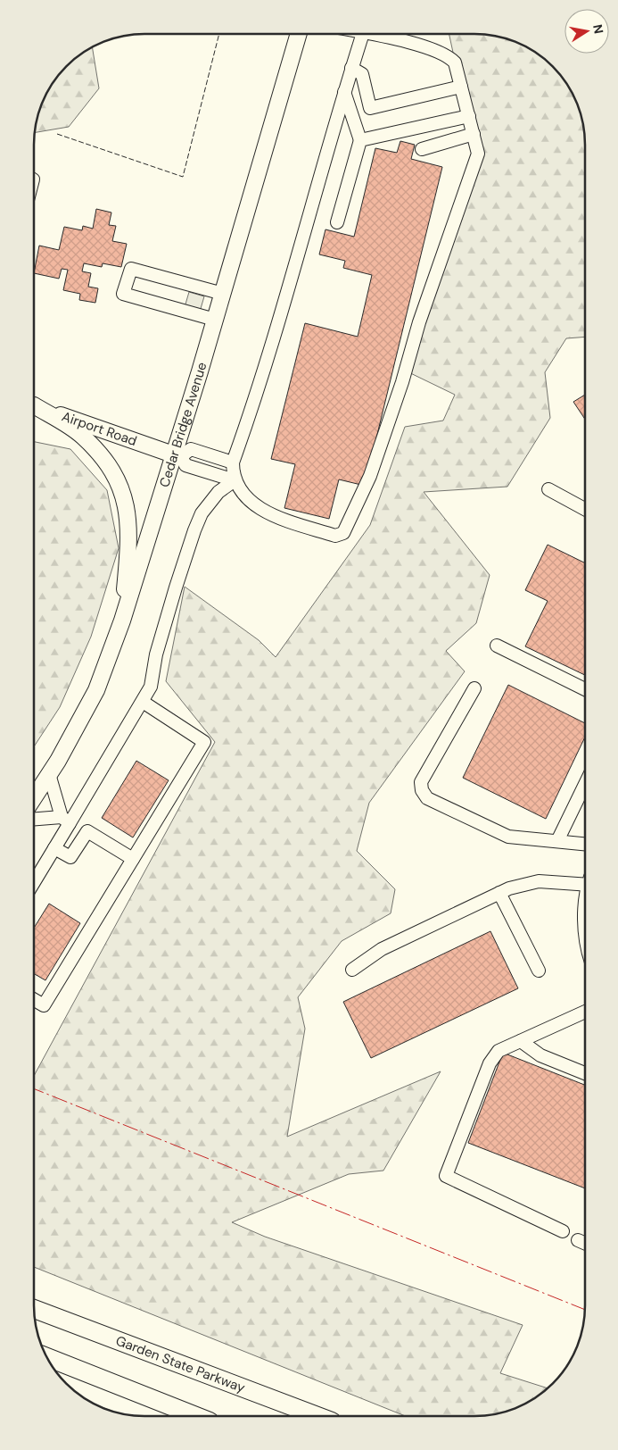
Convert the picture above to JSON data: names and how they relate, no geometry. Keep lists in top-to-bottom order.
{
  "streets": {
    "highway": ["Garden State Parkway"],
    "main road": ["Cedar Bridge Avenue", "Airport Road"]
  },
  "crossings": [
    ["Cedar Bridge Avenue", "Airport Road"]
  ],
  "north": "right"
}
